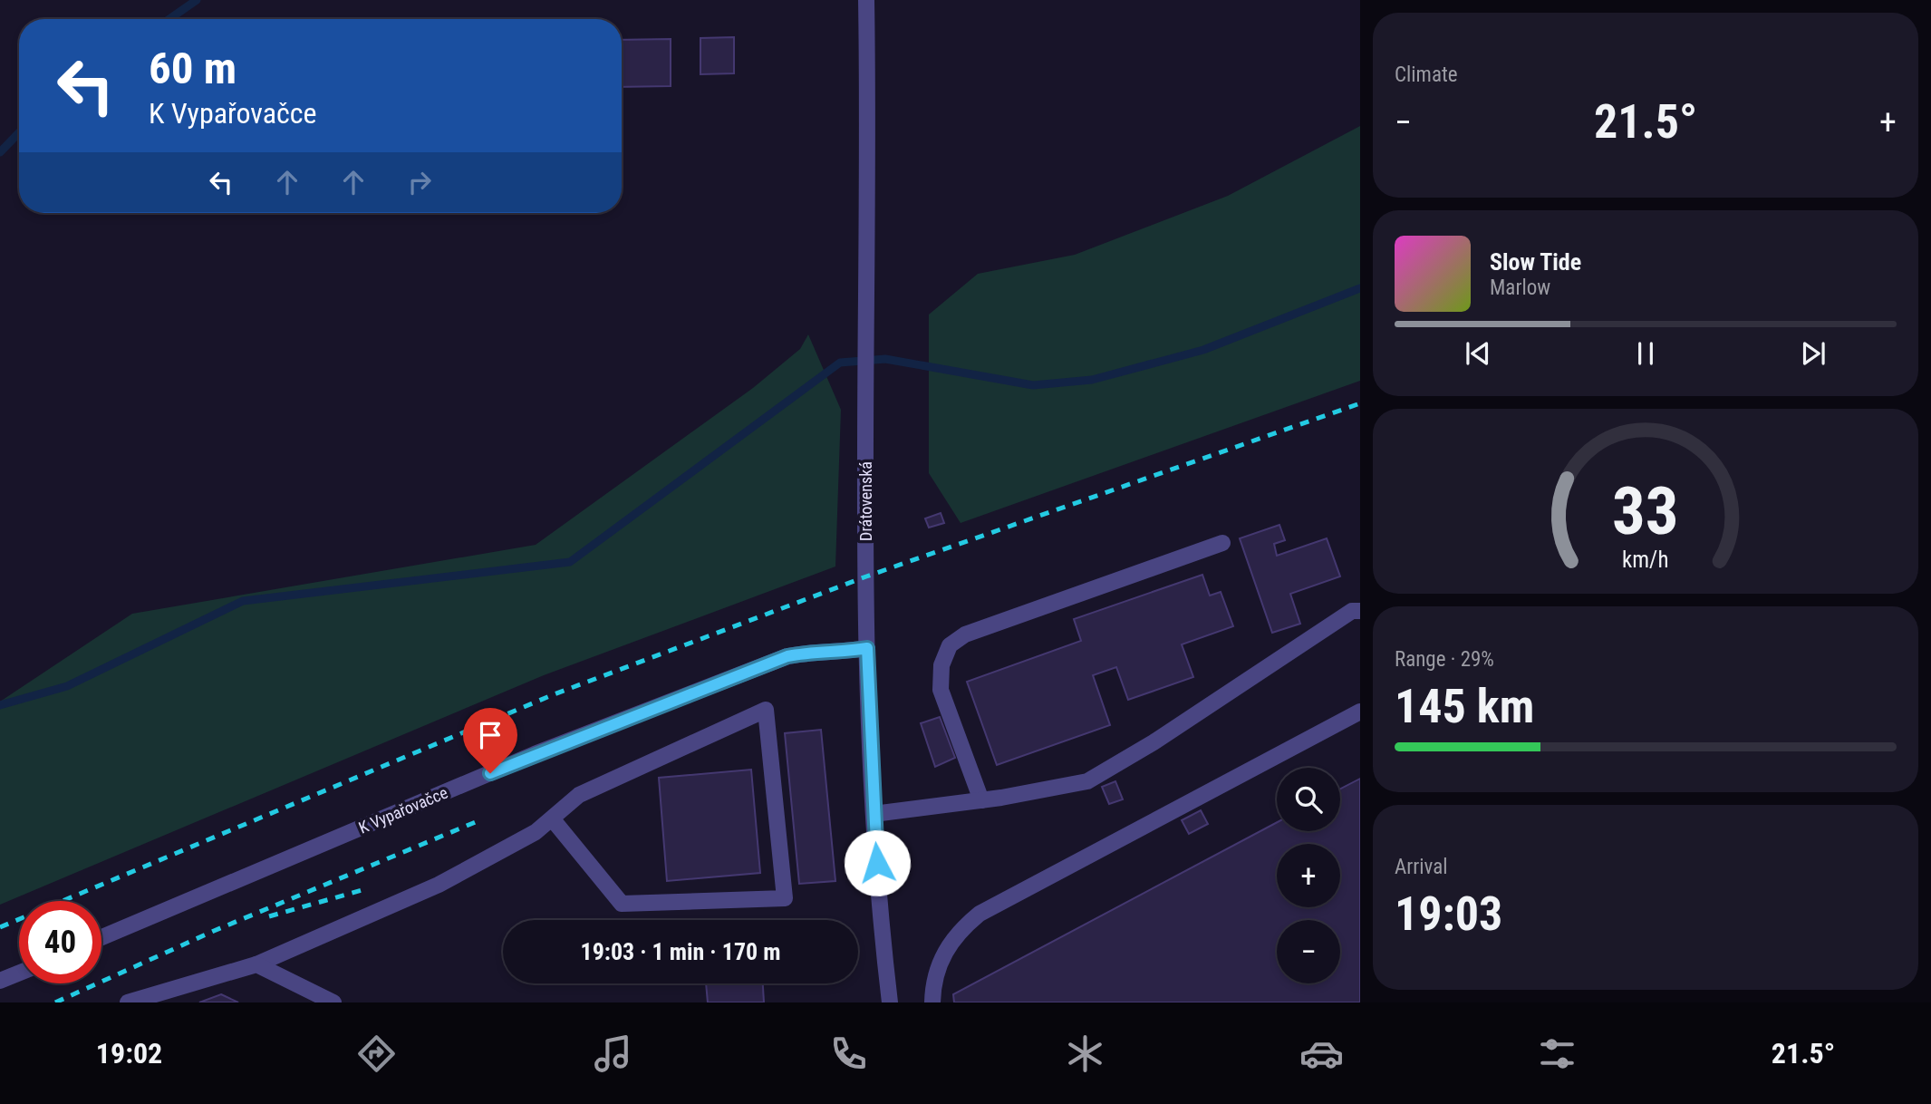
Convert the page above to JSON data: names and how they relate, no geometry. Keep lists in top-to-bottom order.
{
  "streets": {
    "street": ["Drátovenská", "K Vypařovačce"]
  },
  "crossings": [
    ["Drátovenská", "K Vypařovačce"]
  ],
  "page": {
    "tile": [
      "Climate",
      ["Range · 29%", "145 km"],
      ["Arrival", "19:03"]
    ],
    "turn": ["60 m", "K Vypařovačce"],
    "heat": ["−", "21.5°", "+"],
    "song": ["Slow Tide", "Marlow"],
    "map_buttons": ["+", "−"],
    "limit": "40",
    "trip": "19:03 · 1 min · 170 m",
    "tabs": ["19:02", "21.5°"],
    "gauge": ["33", "km/h"]
  }
}
